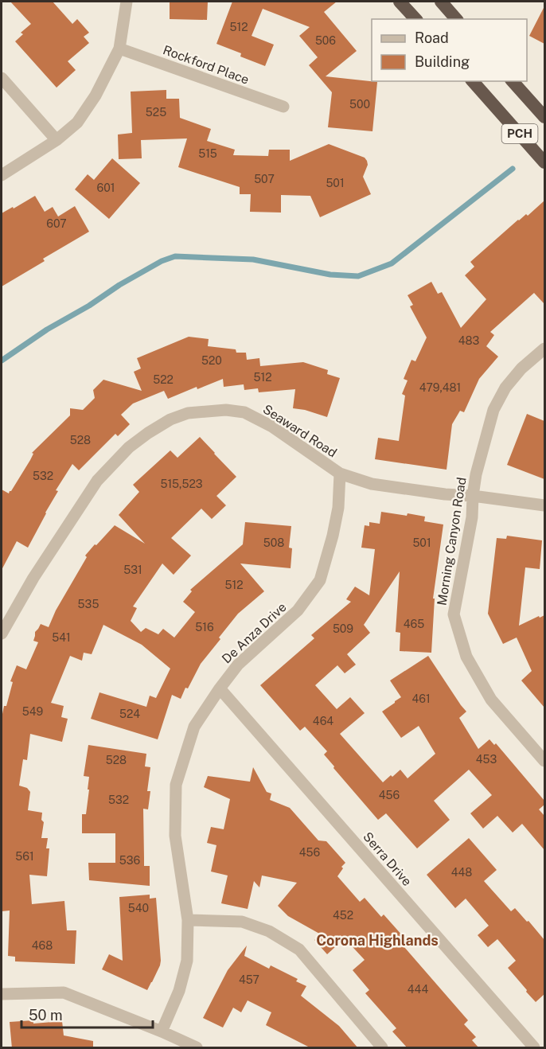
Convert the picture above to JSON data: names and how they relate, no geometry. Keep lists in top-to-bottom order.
{
  "streets": {
    "highway": ["PCH"],
    "street": [
      "Rockford Place",
      "Seaward Road",
      "Morning Canyon Road",
      "De Anza Drive",
      "Serra Drive"
    ]
  },
  "crossings": [
    ["Seaward Road", "Morning Canyon Road"],
    ["Seaward Road", "De Anza Drive"],
    ["De Anza Drive", "Serra Drive"]
  ],
  "districts": ["Corona Highlands"],
  "house_numbers": [
    "512",
    "506",
    "500",
    "525",
    "515",
    "507",
    "501",
    "601",
    "607",
    "483",
    "520",
    "512",
    "522",
    "479,481",
    "528",
    "532",
    "515,523",
    "508",
    "501",
    "531",
    "512",
    "535",
    "465",
    "516",
    "509",
    "541",
    "461",
    "549",
    "524",
    "464",
    "453",
    "528",
    "456",
    "532",
    "456",
    "561",
    "536",
    "448",
    "540",
    "452",
    "468",
    "457",
    "444"
  ],
  "legend": ["Road", "Building"],
  "scale_bar": "50 m"
}
